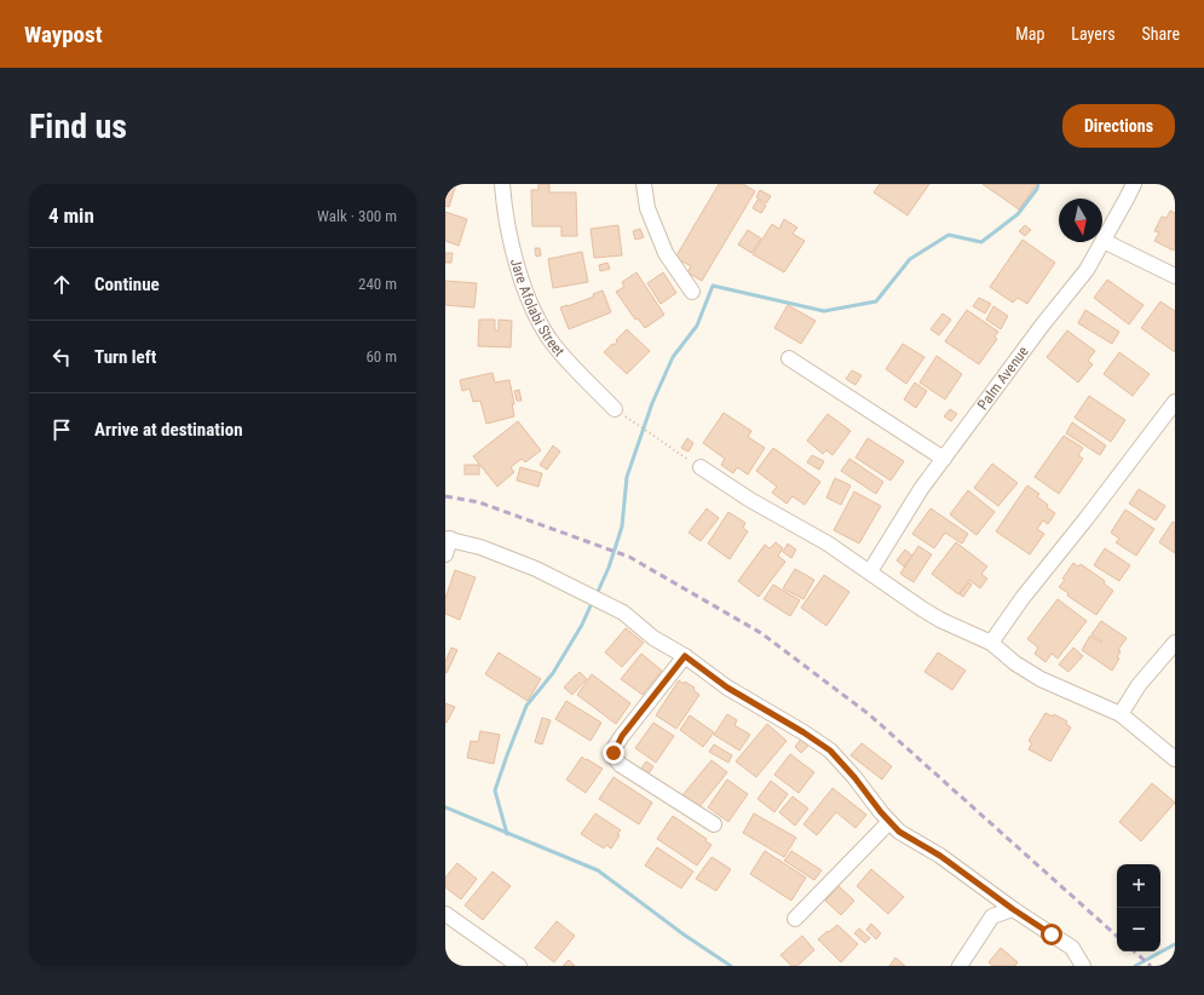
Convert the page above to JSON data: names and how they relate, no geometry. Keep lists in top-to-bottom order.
{
  "streets": {
    "street": ["Jare Afolabi Street", "Palm Avenue"]
  },
  "north": "bottom",
  "page": {
    "header": "Waypost",
    "nav": ["Map", "Layers", "Share"],
    "buttons": "Directions",
    "title": "Find us",
    "heading": ["4 min", "Walk · 300 m"],
    "list": [
      ["Continue", "240 m"],
      ["Turn left", "60 m"],
      "Arrive at destination"
    ],
    "map_buttons": ["+", "−"]
  }
}
